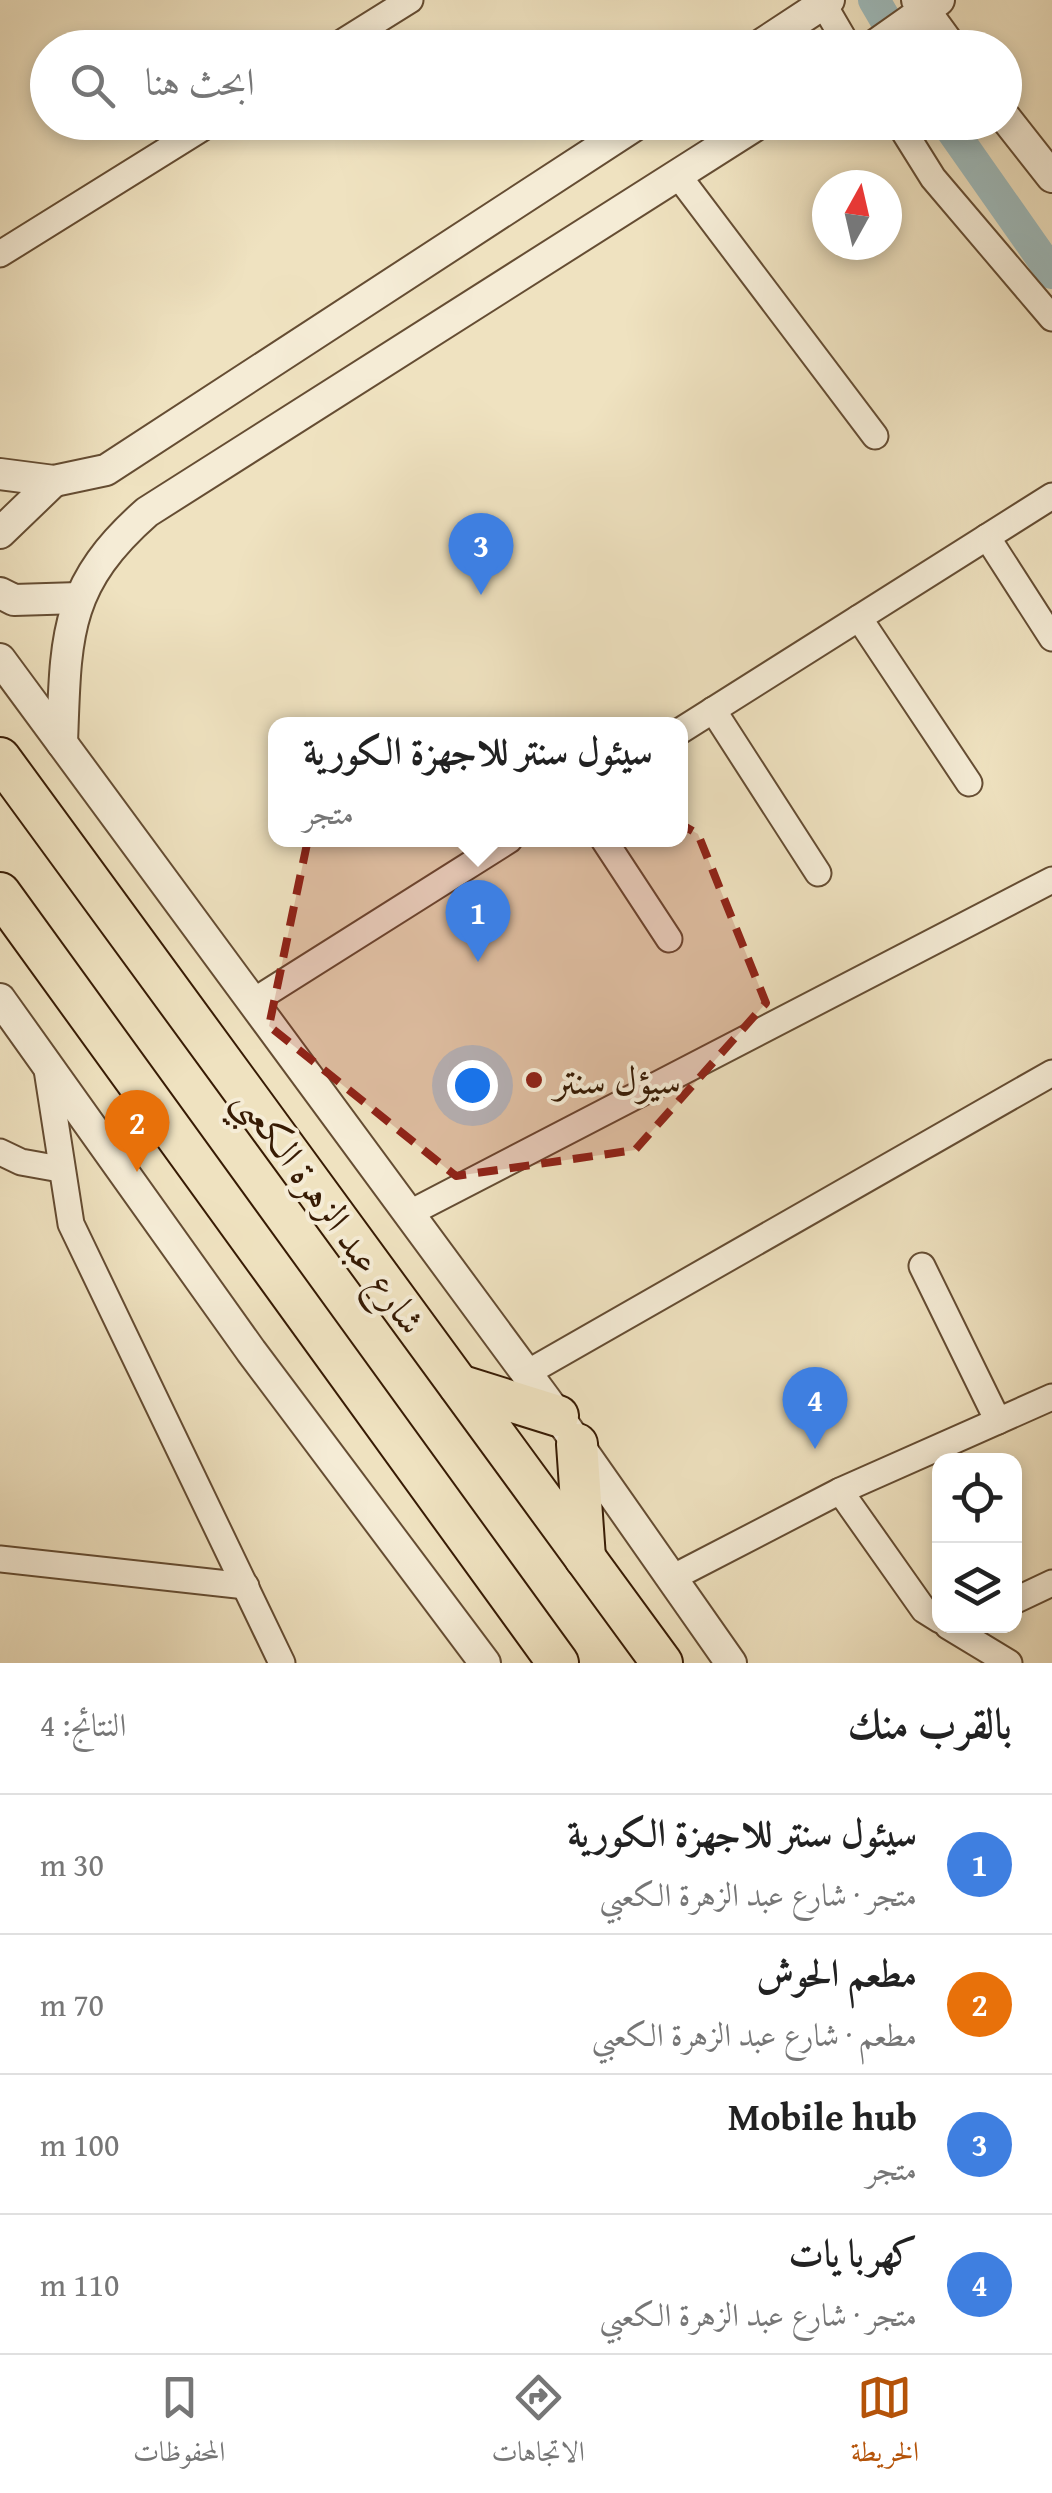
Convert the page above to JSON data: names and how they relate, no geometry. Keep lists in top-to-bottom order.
{
  "streets": {
    "main road": ["شارع عبد الزهرة الكعبي"]
  },
  "places": ["سيؤل سنتر"],
  "north": "top",
  "page": {
    "search": "ابحث هنا",
    "pins": [
      "3",
      "1",
      "2",
      "4"
    ],
    "popup": ["سيئول سنتر للاجهزة الكورية", "متجر"],
    "heading": ["بالقرب منك", "النتائج: 4"],
    "list": [
      {
        "mark": "1",
        "name": "سيئول سنتر للاجهزة الكورية",
        "note": "متجر · شارع عبد الزهرة الكعبي",
        "value": "30 m"
      },
      {
        "mark": "2",
        "name": "مطعم الحوش",
        "note": "مطعم · شارع عبد الزهرة الكعبي",
        "value": "70 m"
      },
      {
        "mark": "3",
        "name": "Mobile hub",
        "note": "متجر",
        "value": "100 m"
      },
      {
        "mark": "4",
        "name": "كهربا يات",
        "note": "متجر · شارع عبد الزهرة الكعبي",
        "value": "110 m"
      }
    ],
    "nav": ["الخريطة", "الاتجاهات", "المحفوظات"]
  }
}
